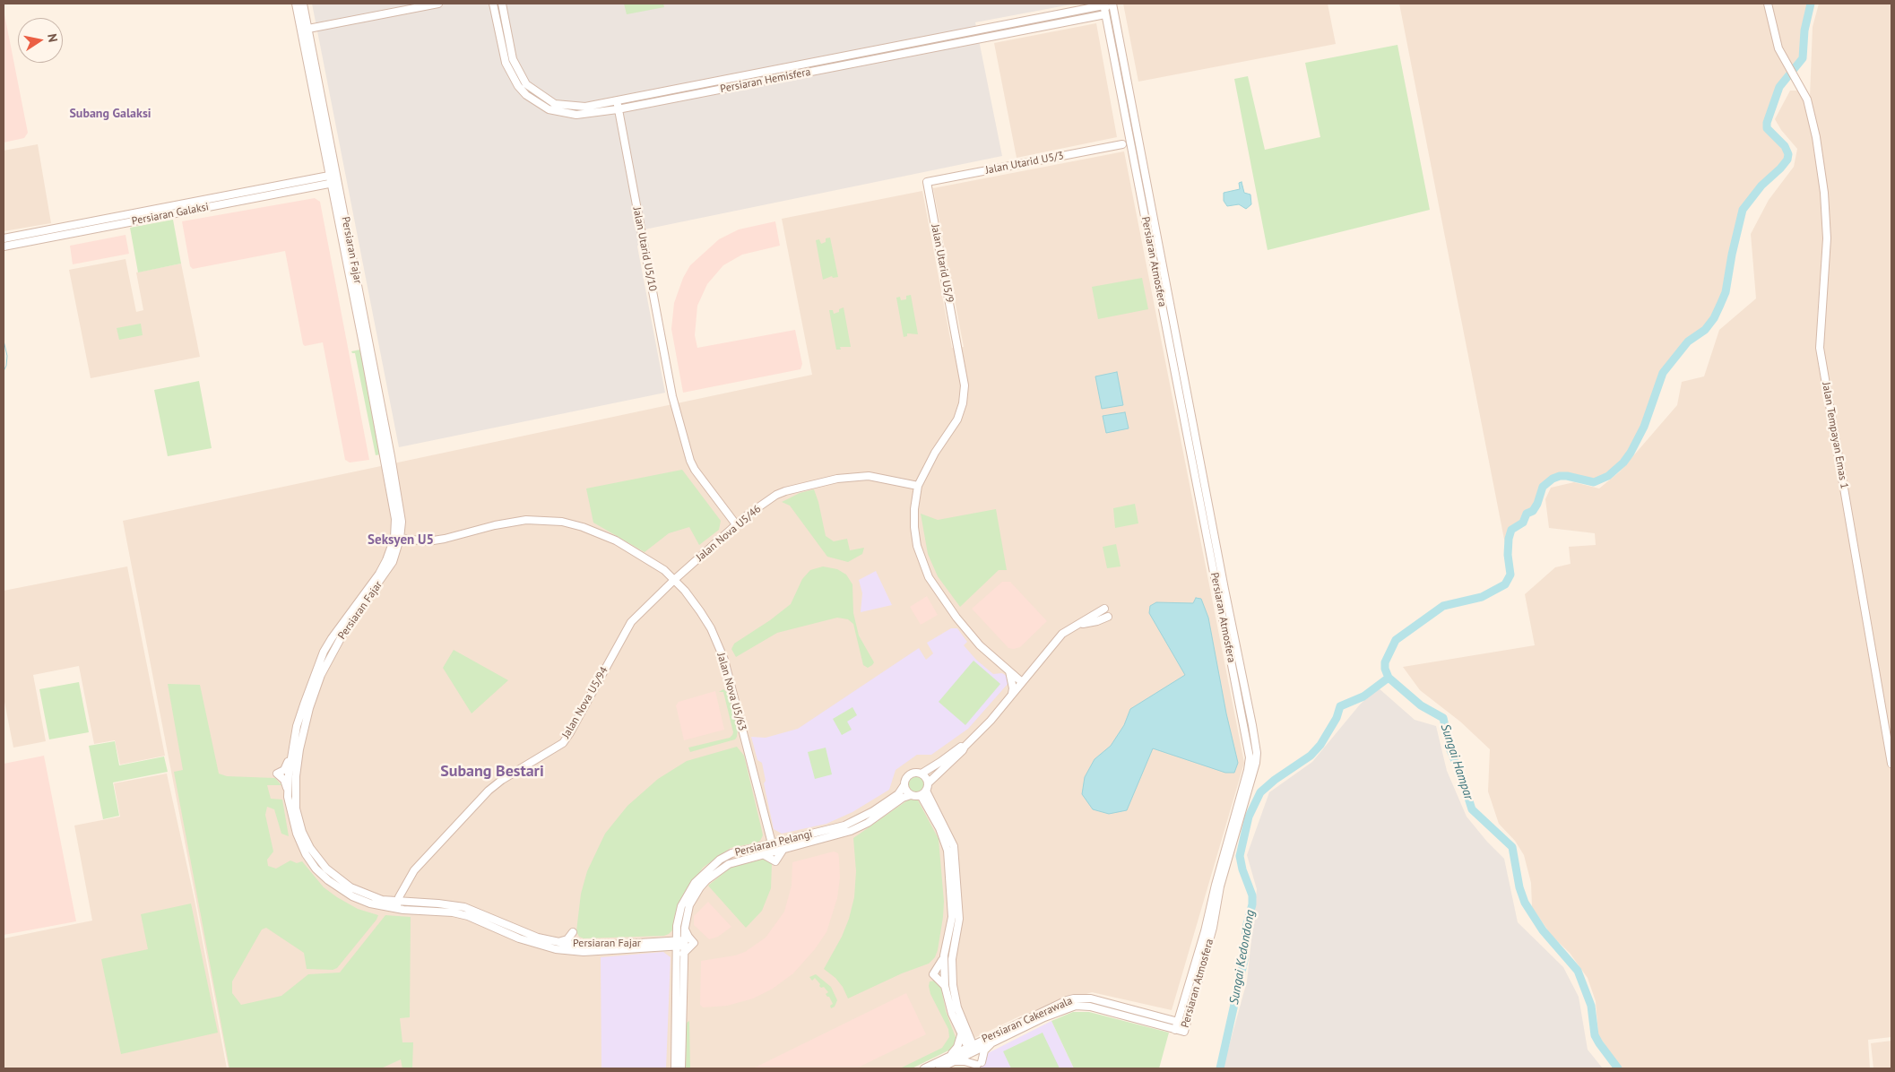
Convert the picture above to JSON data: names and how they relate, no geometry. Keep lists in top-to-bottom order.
{
  "streets": {
    "street": [
      "Persiaran Hemisfera",
      "Jalan Utarid U5/3",
      "Persiaran Galaksi",
      "Jalan Utarid U5/10",
      "Persiaran Fajar",
      "Persiaran Atmosfera",
      "Jalan Utarid U5/9",
      "Jalan Tempayan Emas 1",
      "Jalan Nova U5/46",
      "Jalan Nova U5/63",
      "Jalan Nova U5/94",
      "Persiaran Pelangi",
      "Persiaran Cakerawala"
    ]
  },
  "crossings": [
    ["Persiaran Hemisfera", "Jalan Utarid U5/10"],
    ["Persiaran Hemisfera", "Persiaran Atmosfera"],
    ["Jalan Utarid U5/3", "Jalan Utarid U5/9"],
    ["Persiaran Galaksi", "Persiaran Fajar"],
    ["Jalan Utarid U5/10", "Jalan Nova U5/46"],
    ["Persiaran Fajar", "Jalan Nova U5/63"],
    ["Persiaran Atmosfera", "Persiaran Cakerawala"],
    ["Jalan Utarid U5/9", "Jalan Nova U5/46"],
    ["Jalan Nova U5/46", "Jalan Nova U5/63"],
    ["Jalan Nova U5/46", "Jalan Nova U5/94"],
    ["Jalan Nova U5/63", "Jalan Nova U5/94"],
    ["Jalan Nova U5/63", "Persiaran Pelangi"]
  ],
  "districts": ["Subang Galaksi", "Seksyen U5", "Subang Bestari"],
  "water": ["Sungai Hampar", "Sungai Kedondong"],
  "north": "right"
}
